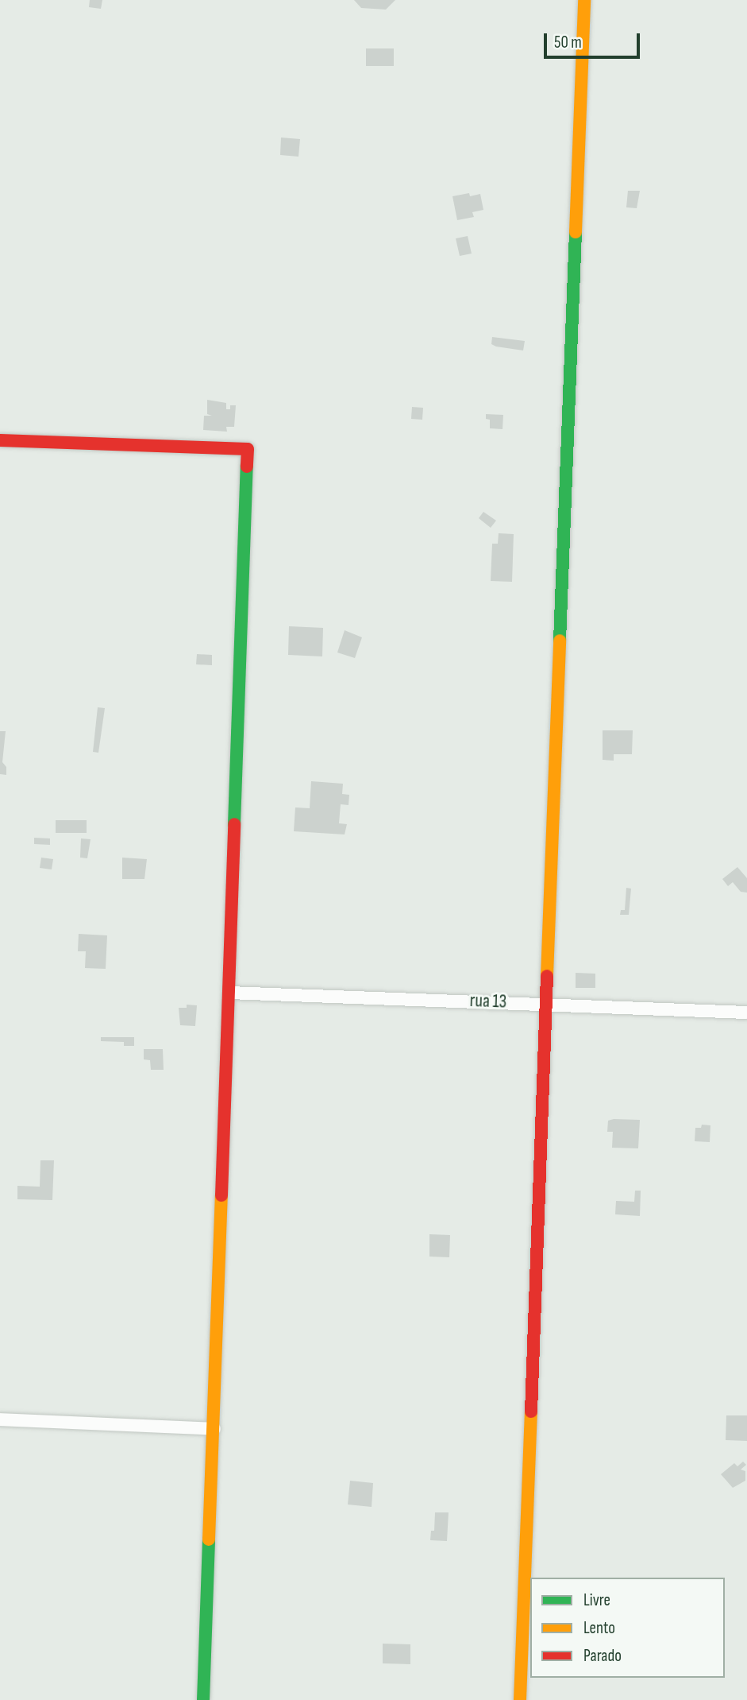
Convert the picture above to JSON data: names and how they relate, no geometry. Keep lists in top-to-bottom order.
{
  "streets": {
    "street": ["rua 13"]
  },
  "legend": ["Livre", "Lento", "Parado"],
  "scale_bar": "50 m"
}
